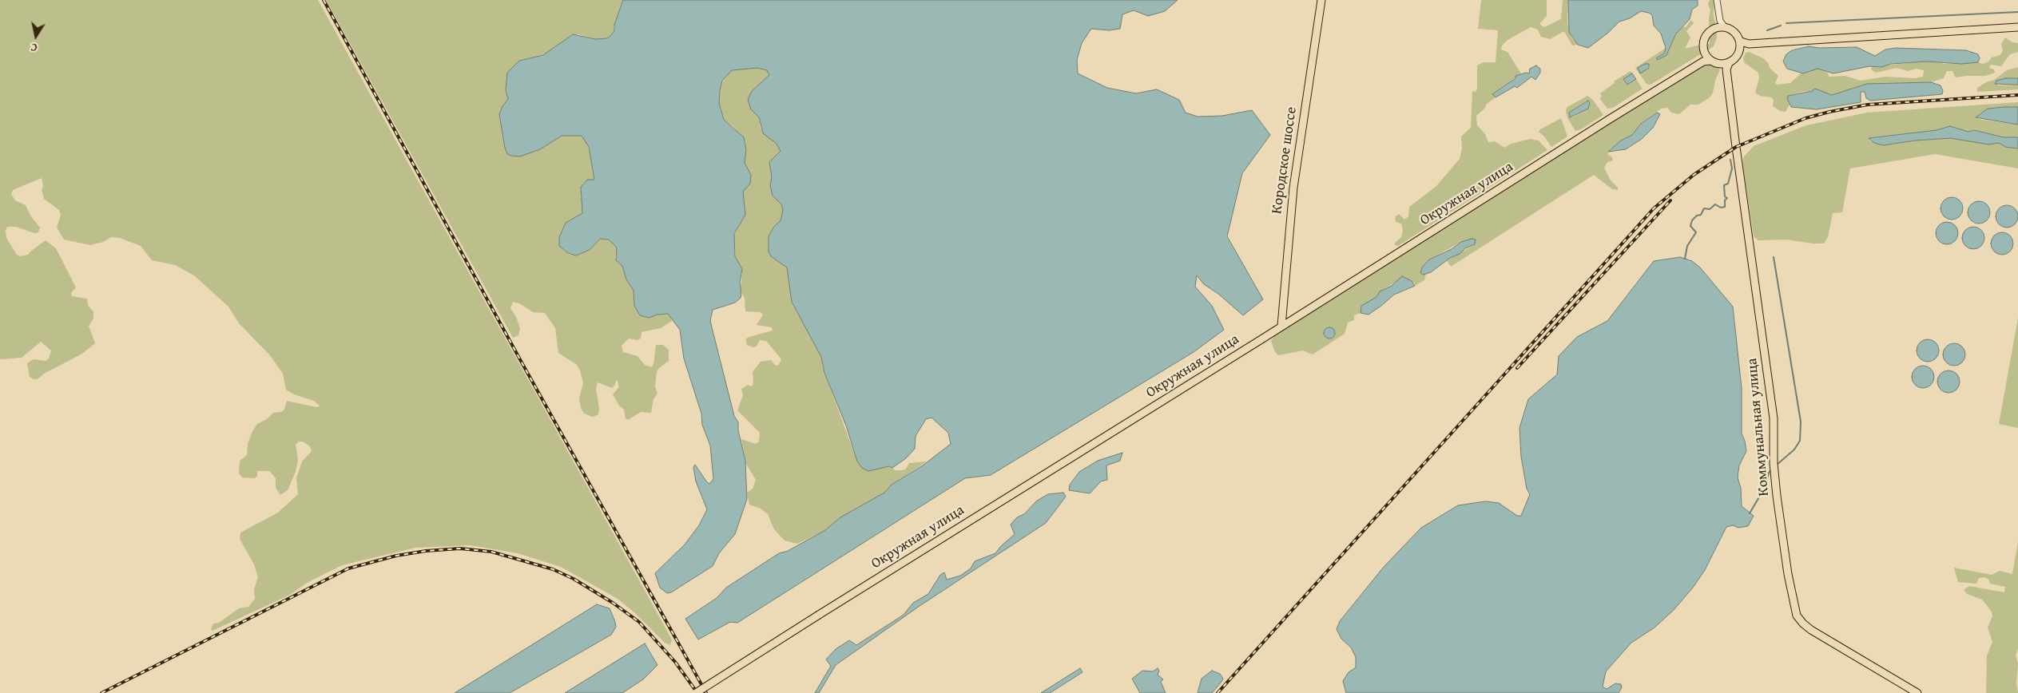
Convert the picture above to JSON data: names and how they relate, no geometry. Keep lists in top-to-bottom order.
{
  "streets": {
    "main road": ["Кородское шоссе", "Окружная улица", "Коммунальная улица"]
  },
  "crossings": [
    ["Кородское шоссе", "Окружная улица"],
    ["Окружная улица", "Коммунальная улица"]
  ],
  "north": "bottom"
}
